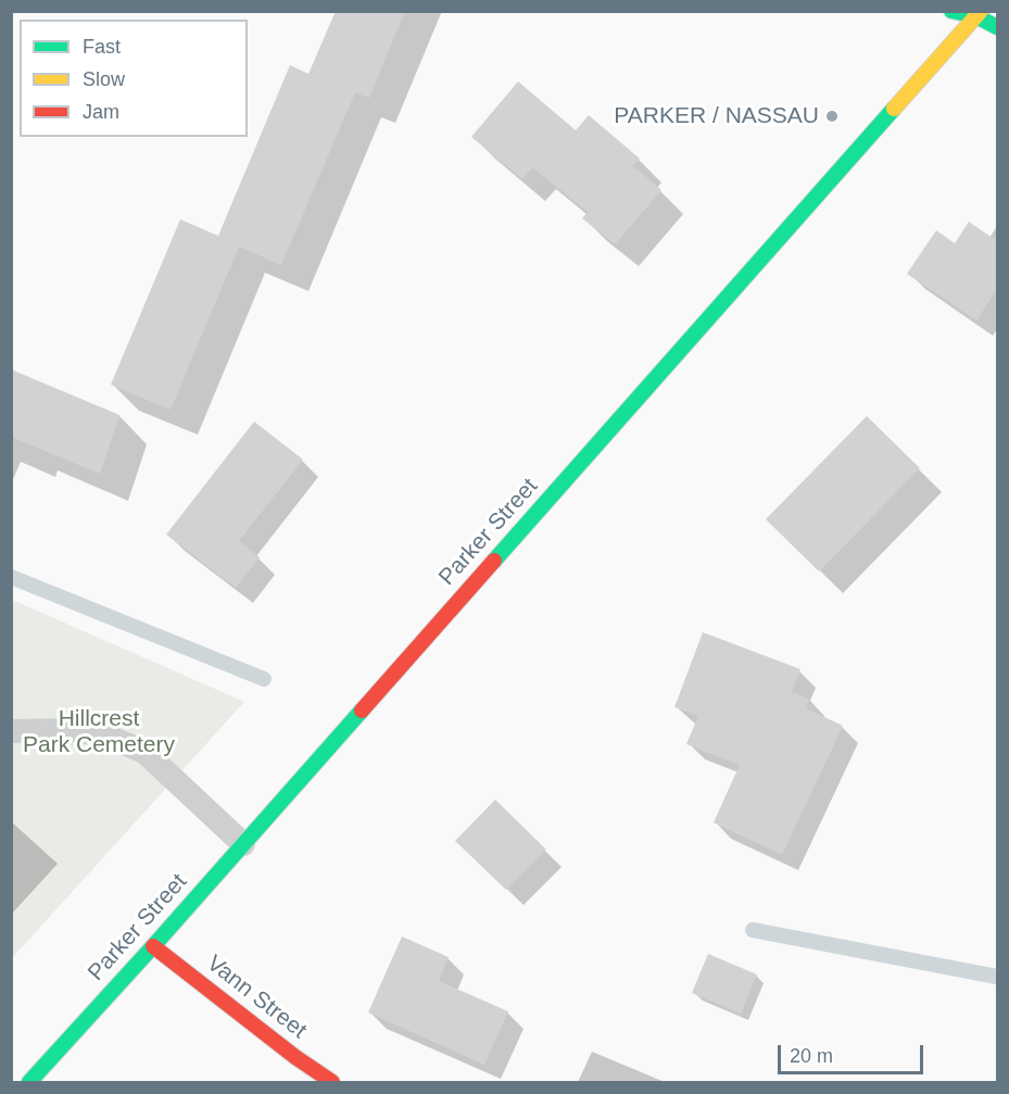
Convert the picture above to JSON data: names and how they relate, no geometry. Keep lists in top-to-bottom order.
{
  "streets": {
    "main road": ["Parker Street", "Vann Street"]
  },
  "crossings": [
    ["Parker Street", "Vann Street"]
  ],
  "parks": ["Hillcrest Park Cemetery"],
  "places": ["PARKER / NASSAU"],
  "legend": ["Fast", "Slow", "Jam"],
  "scale_bar": "20 m"
}
